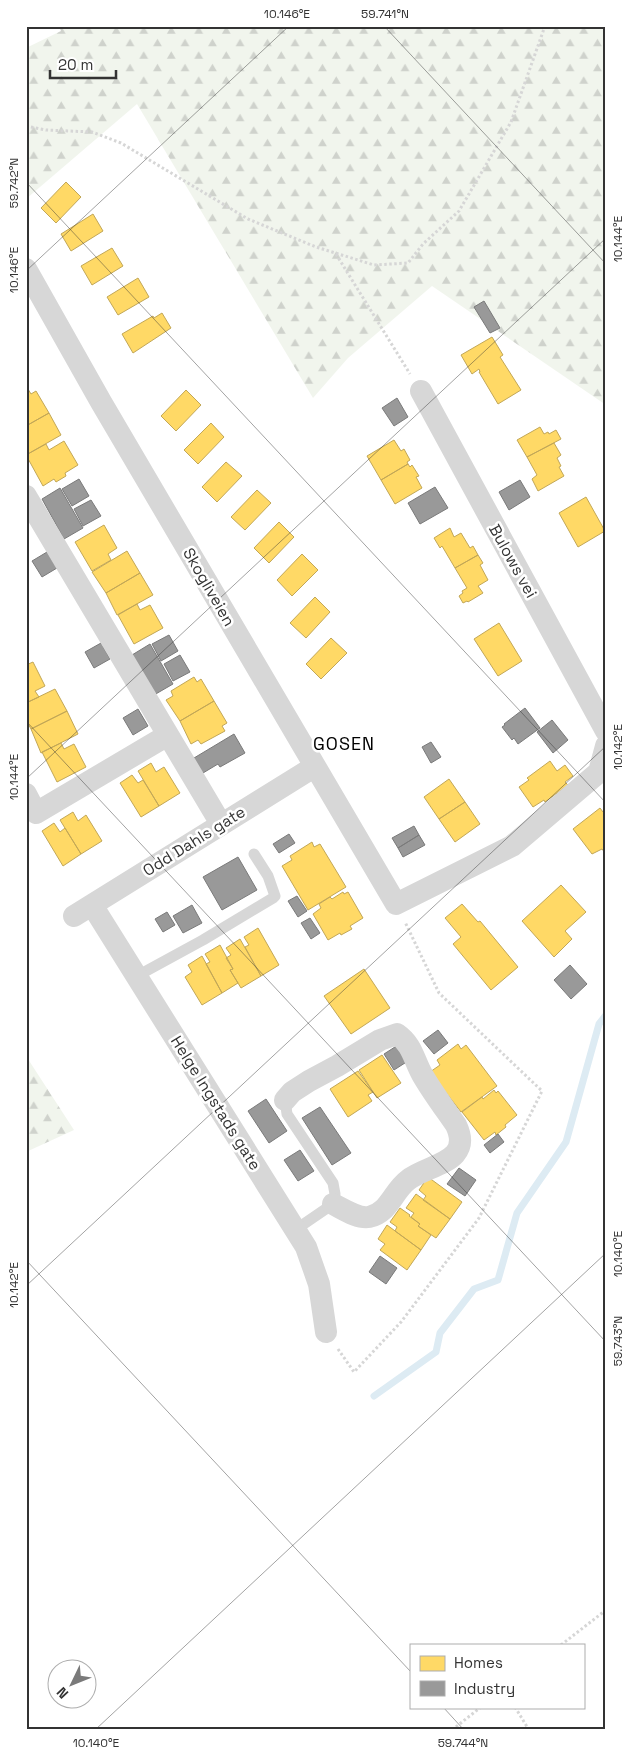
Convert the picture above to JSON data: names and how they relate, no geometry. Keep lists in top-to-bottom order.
{
  "streets": {
    "street": [
      "Bulows vei",
      "Skogliveien",
      "Odd Dahls gate",
      "Helge Ingstads gate"
    ]
  },
  "crossings": [
    ["Skogliveien", "Odd Dahls gate"],
    ["Odd Dahls gate", "Helge Ingstads gate"]
  ],
  "districts": ["GOSEN"],
  "legend": ["Homes", "Industry"],
  "scale_bar": "20 m",
  "north": "bottom left",
  "coordinates": [
    "10.146°E",
    "59.741°N",
    "59.742°N",
    "10.144°E",
    "10.142°E",
    "10.140°E",
    "59.743°N",
    "59.744°N"
  ]
}
